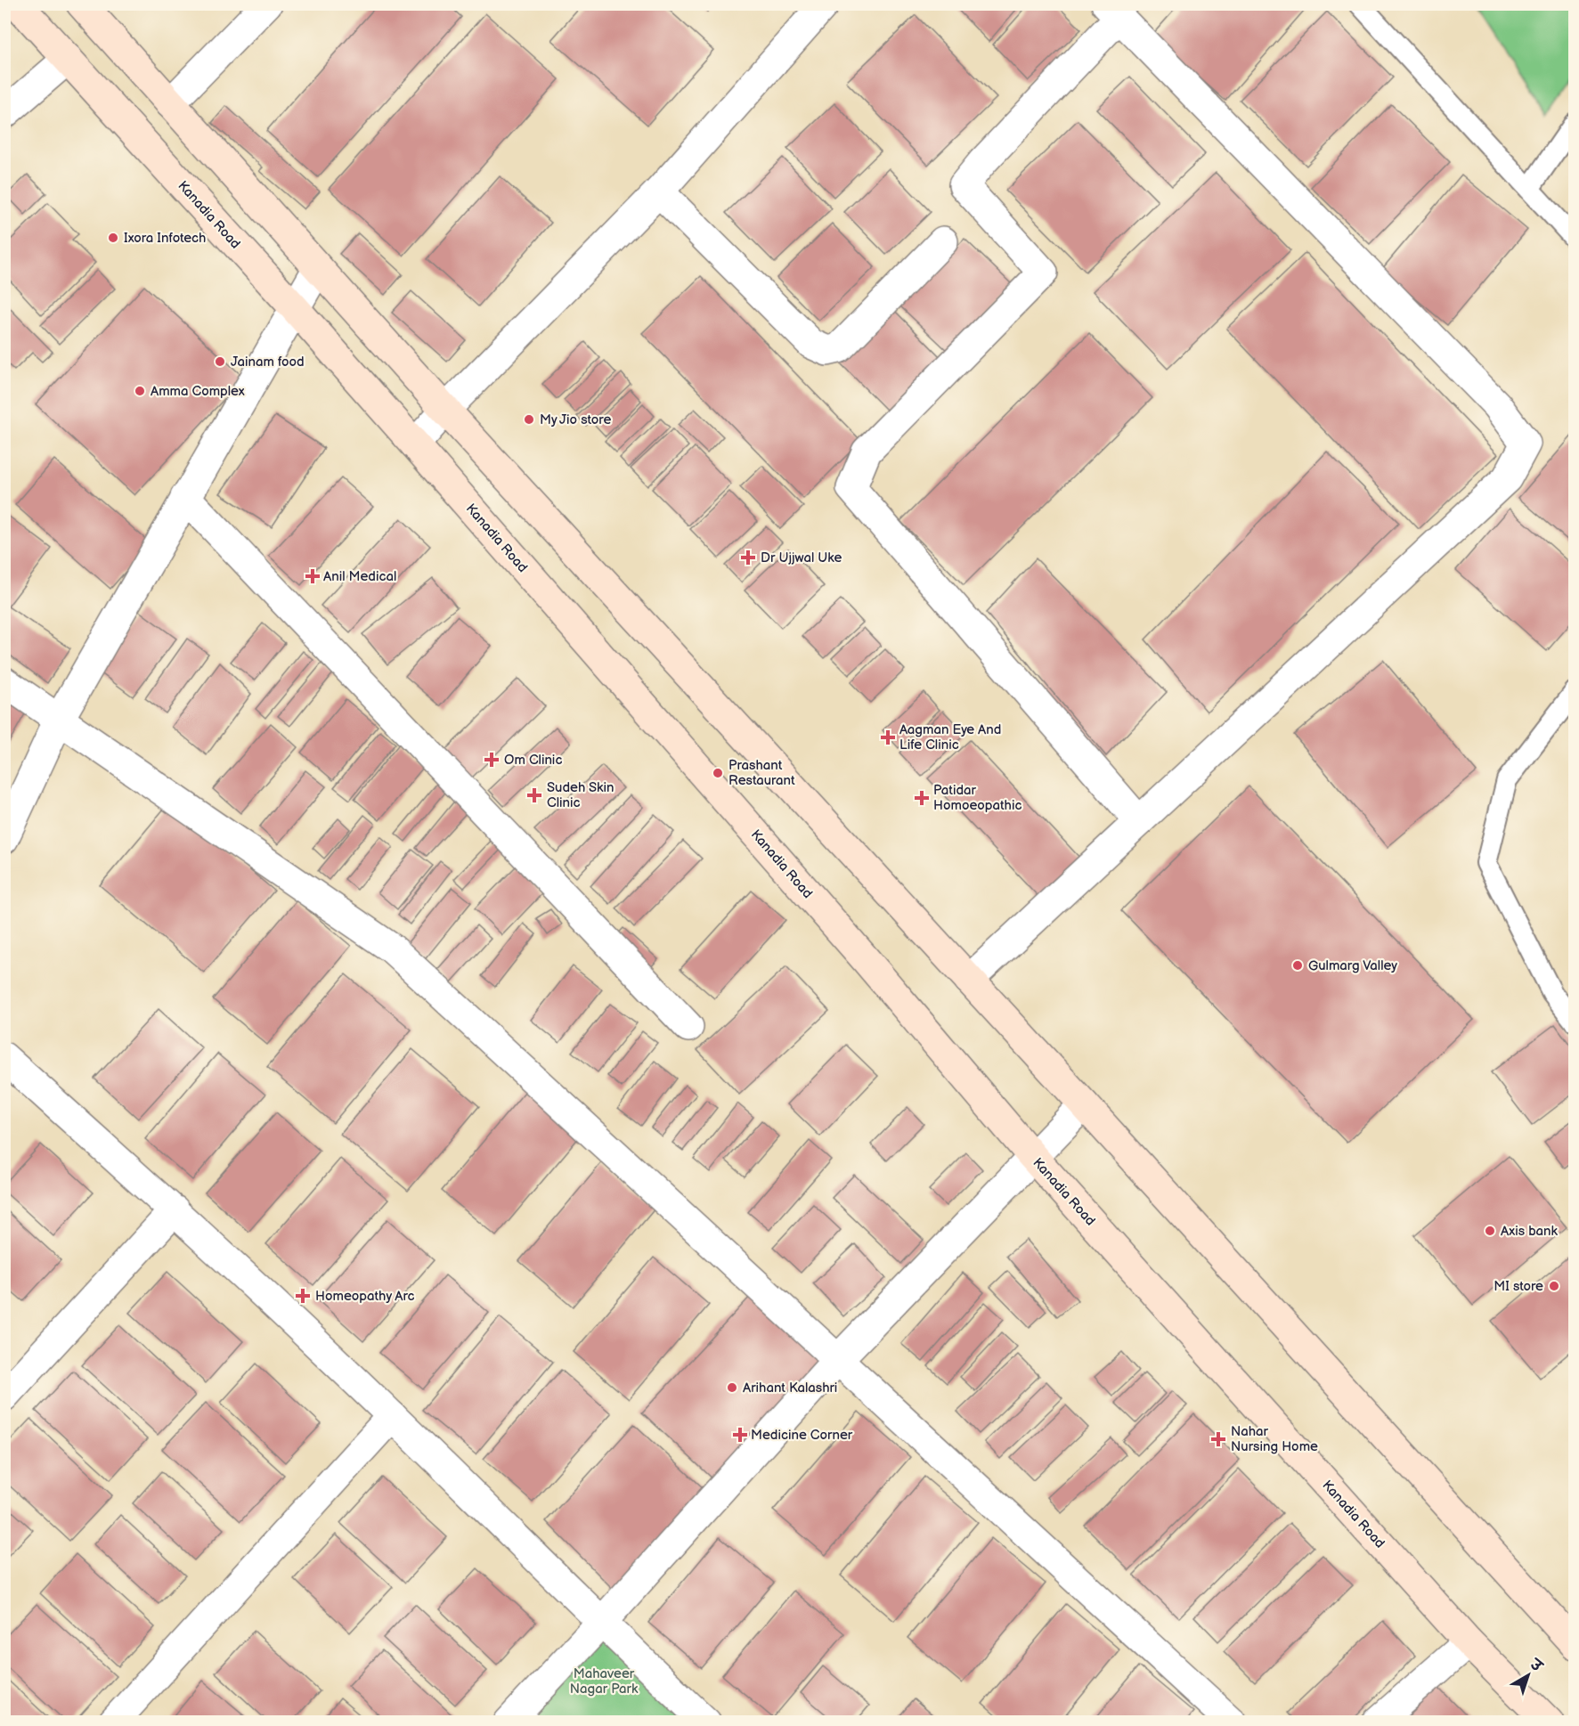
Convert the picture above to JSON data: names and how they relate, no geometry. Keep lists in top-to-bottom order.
{
  "streets": {
    "main road": ["Kanadia Road"]
  },
  "parks": ["Mahaveer Nagar Park"],
  "places": {
    "other": [
      "Ixora Infotech",
      "Jainam food",
      "Amma Complex",
      "My Jio store",
      "Prashant Restaurant",
      "Gulmarg Valley",
      "Axis bank",
      "MI store",
      "Arihant Kalashri"
    ],
    "health": [
      "Dr Ujjwal Uke",
      "Anil Medical",
      "Aagman Eye And Life Clinic",
      "Om Clinic",
      "Sudeh Skin Clinic",
      "Patidar Homoeopathic",
      "Homeopathy Arc",
      "Medicine Corner",
      "Nahar Nursing Home"
    ]
  },
  "north": "top right"
}
